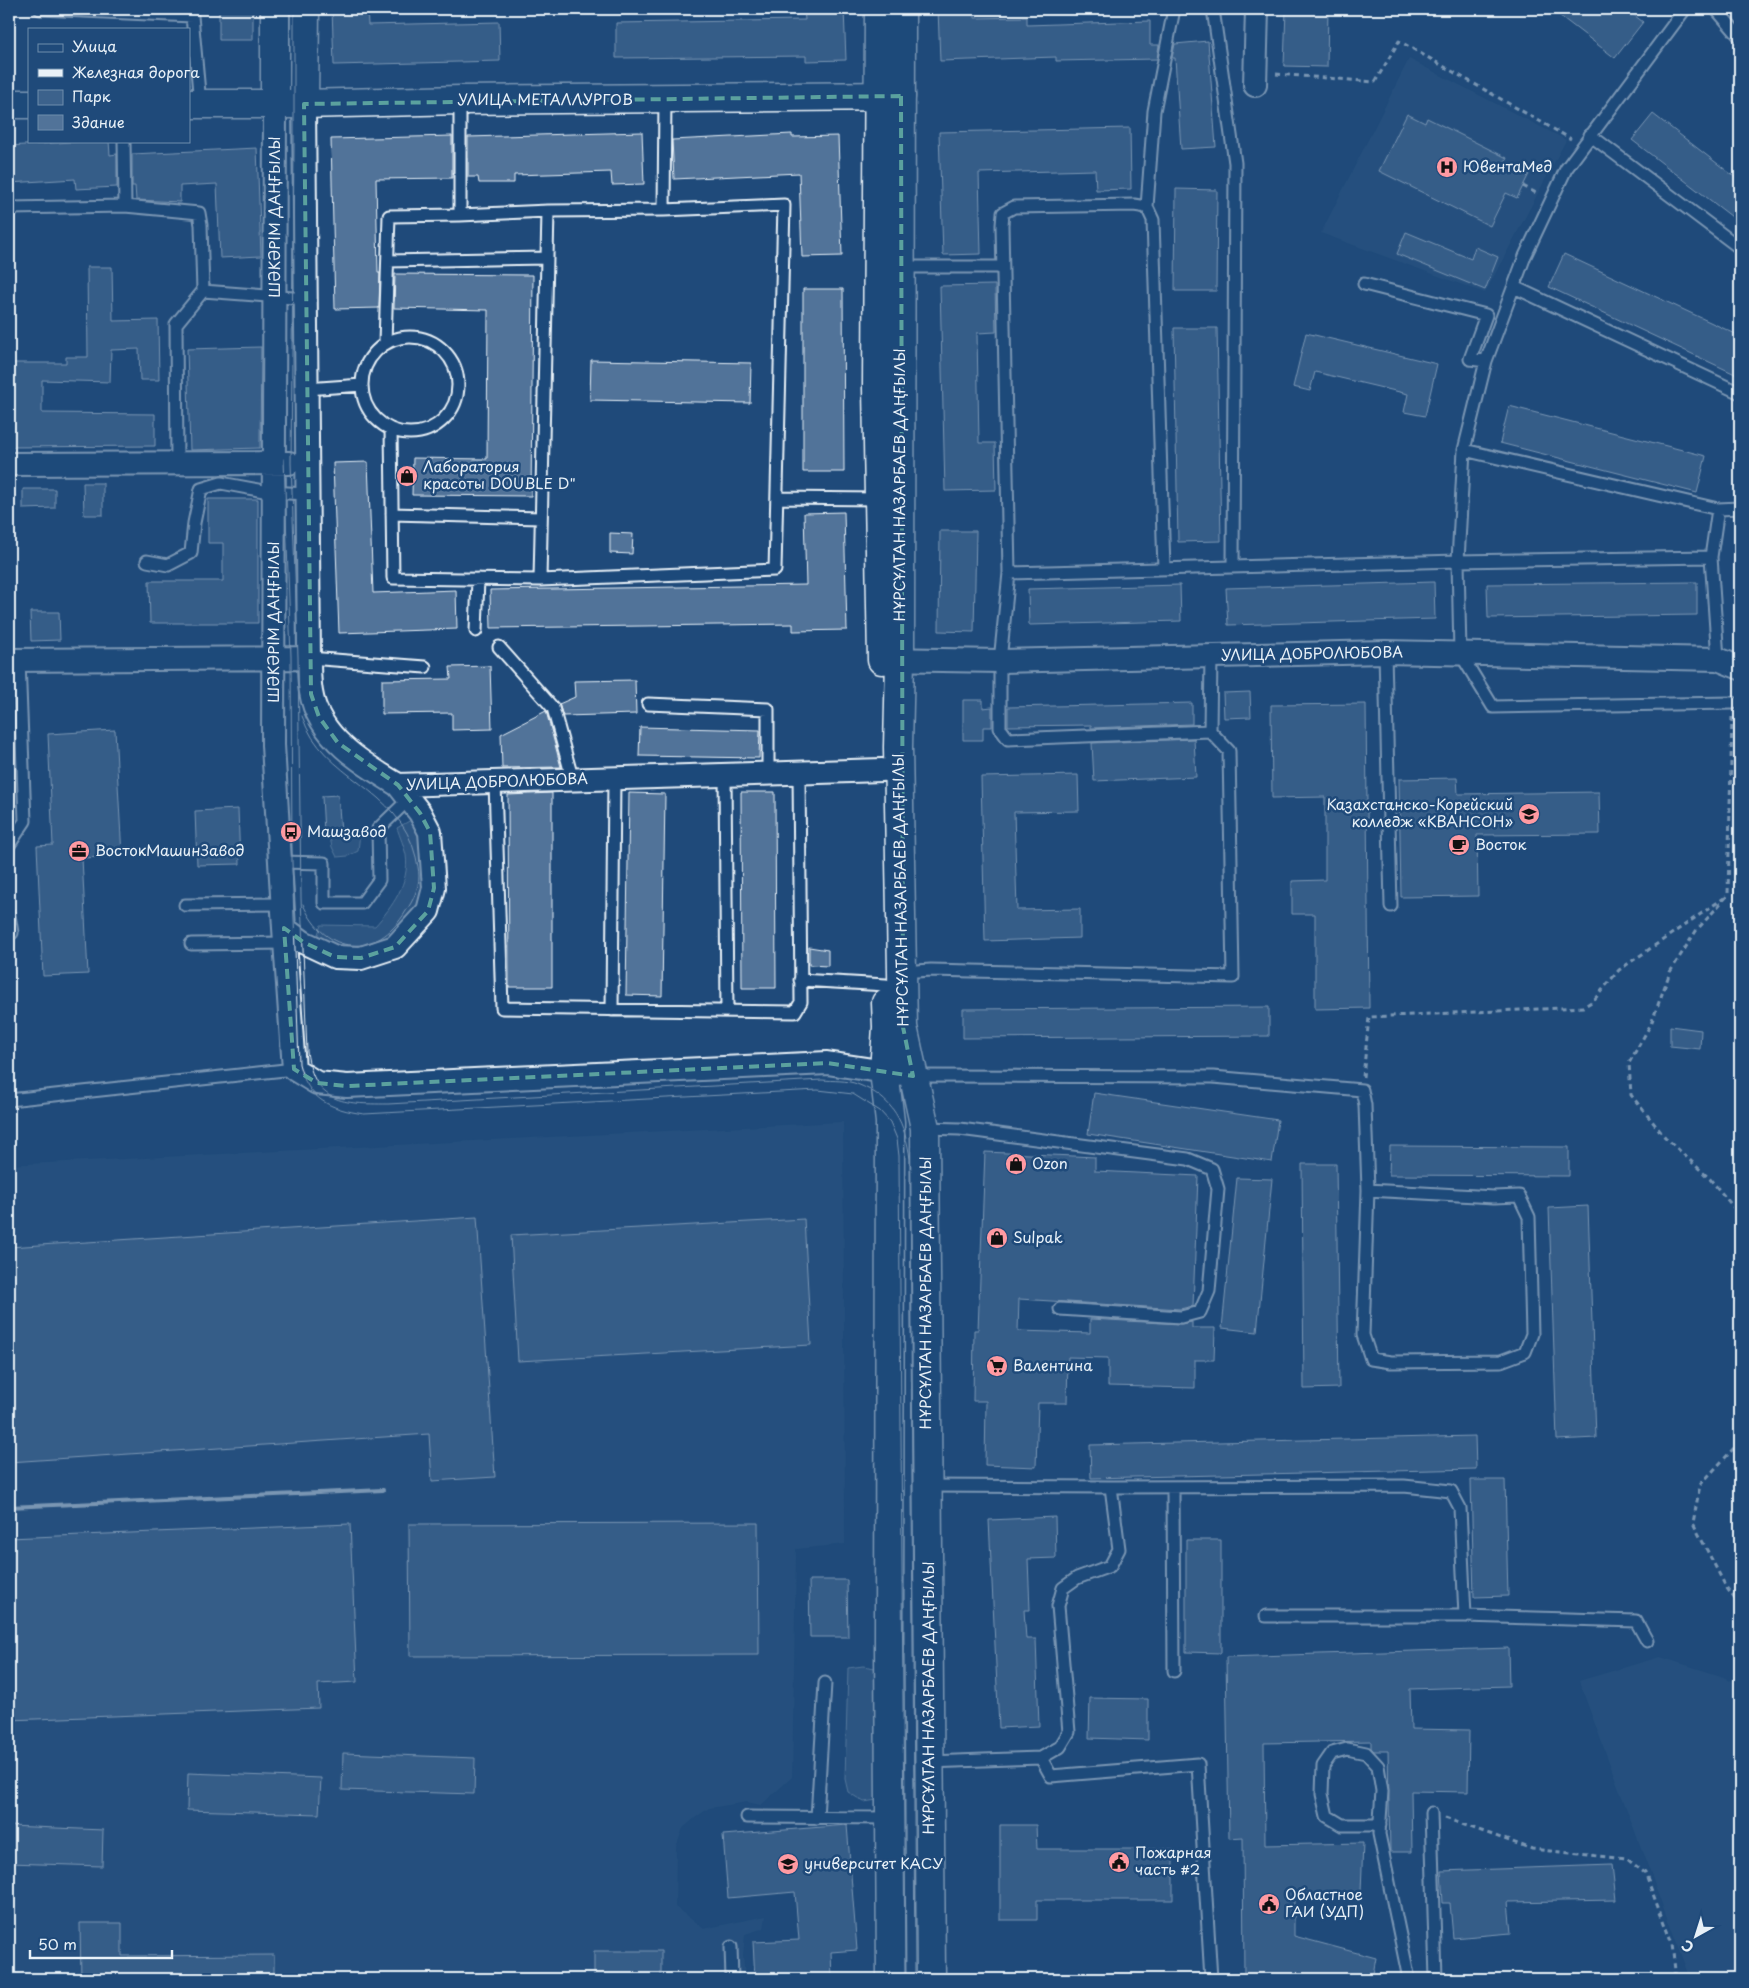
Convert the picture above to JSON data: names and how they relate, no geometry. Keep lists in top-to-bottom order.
{
  "streets": {
    "main road": ["УЛИЦА МЕТАЛЛУРГОВ", "ШӘКӘРІМ ДАҢҒЫЛЫ", "НҰРСҰЛТАН НАЗАРБАЕВ ДАҢҒЫЛЫ"],
    "street": ["УЛИЦА ДОБРОЛЮБОВА"]
  },
  "crossings": [
    ["УЛИЦА МЕТАЛЛУРГОВ", "ШӘКӘРІМ ДАҢҒЫЛЫ"],
    ["УЛИЦА МЕТАЛЛУРГОВ", "НҰРСҰЛТАН НАЗАРБАЕВ ДАҢҒЫЛЫ"],
    ["ШӘКӘРІМ ДАҢҒЫЛЫ", "УЛИЦА ДОБРОЛЮБОВА"],
    ["НҰРСҰЛТАН НАЗАРБАЕВ ДАҢҒЫЛЫ", "УЛИЦА ДОБРОЛЮБОВА"]
  ],
  "places": {
    "hospital": ["ЮвентаМед"],
    "shop": ["Лаборатория красоты DOUBLE D\"", "Ozon", "Sulpak"],
    "school or university": ["Казахстанско-Корейский колледж «КВАНСОН»", "университет КАСУ"],
    "bus stop": ["Машзавод"],
    "cafe": ["Восток"],
    "office": ["ВостокМашинЗавод"],
    "supermarket": ["Валентина"],
    "public building": ["Пожарная часть #2", "Областное ГАИ (УДП)"]
  },
  "legend": [
    "Улица",
    "Железная дорога",
    "Парк",
    "Здание"
  ],
  "scale_bar": "50 m",
  "north": "bottom left"
}
